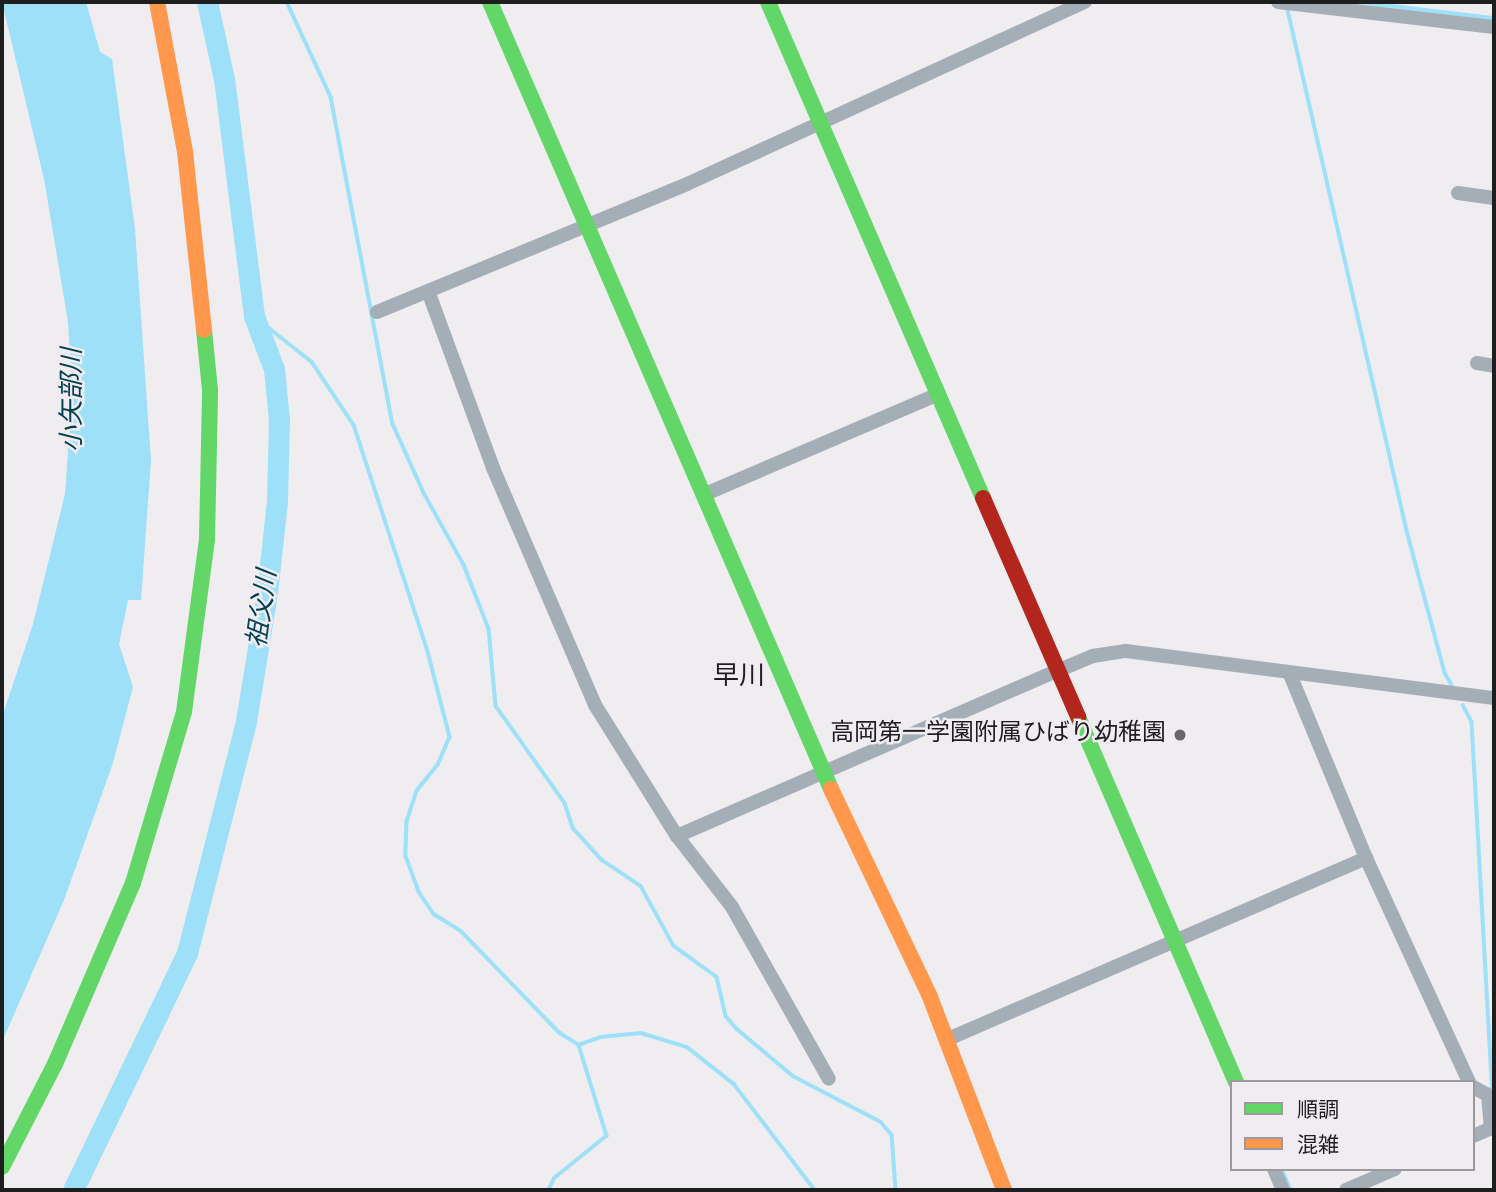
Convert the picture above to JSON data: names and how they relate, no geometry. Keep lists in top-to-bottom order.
{
  "districts": ["早川"],
  "water": ["小矢部川", "祖父川"],
  "places": ["高岡第一学園附属ひばり幼稚園"],
  "legend": ["順調", "混雑"]
}
